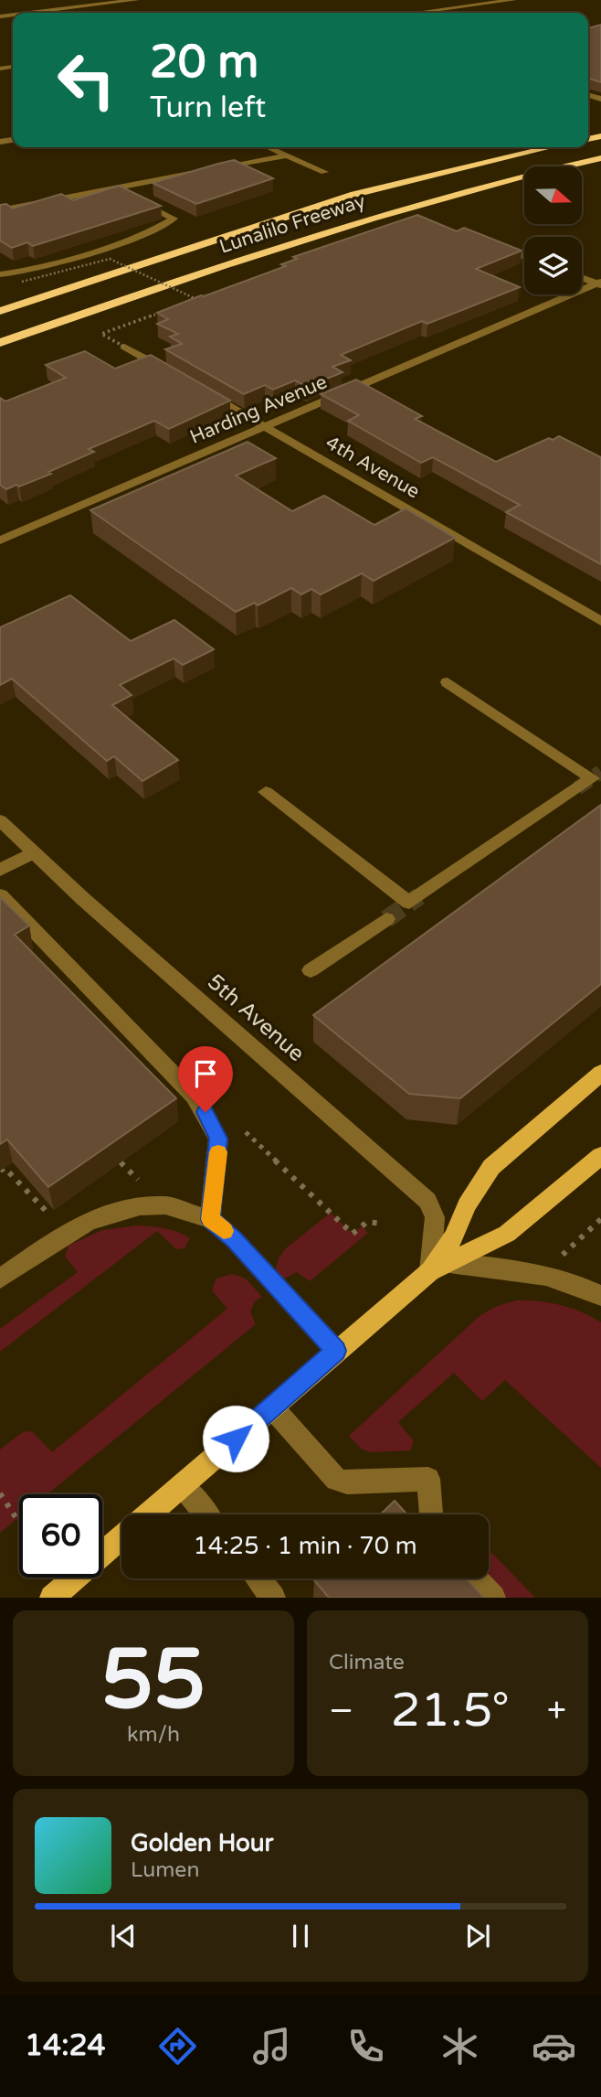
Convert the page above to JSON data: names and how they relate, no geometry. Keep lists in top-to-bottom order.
{
  "streets": {
    "highway": ["Lunalilo Freeway"],
    "street": ["Harding Avenue", "4th Avenue", "5th Avenue"]
  },
  "crossings": [
    ["Harding Avenue", "4th Avenue"]
  ],
  "north": "right",
  "page": {
    "turn": ["20 m", "Turn left"],
    "limit": "60",
    "trip": "14:25 · 1 min · 70 m",
    "tile": [
      ["55", "km/h"],
      "Climate"
    ],
    "heat": ["−", "21.5°", "+"],
    "song": ["Golden Hour", "Lumen"],
    "tabs": "14:24"
  }
}
